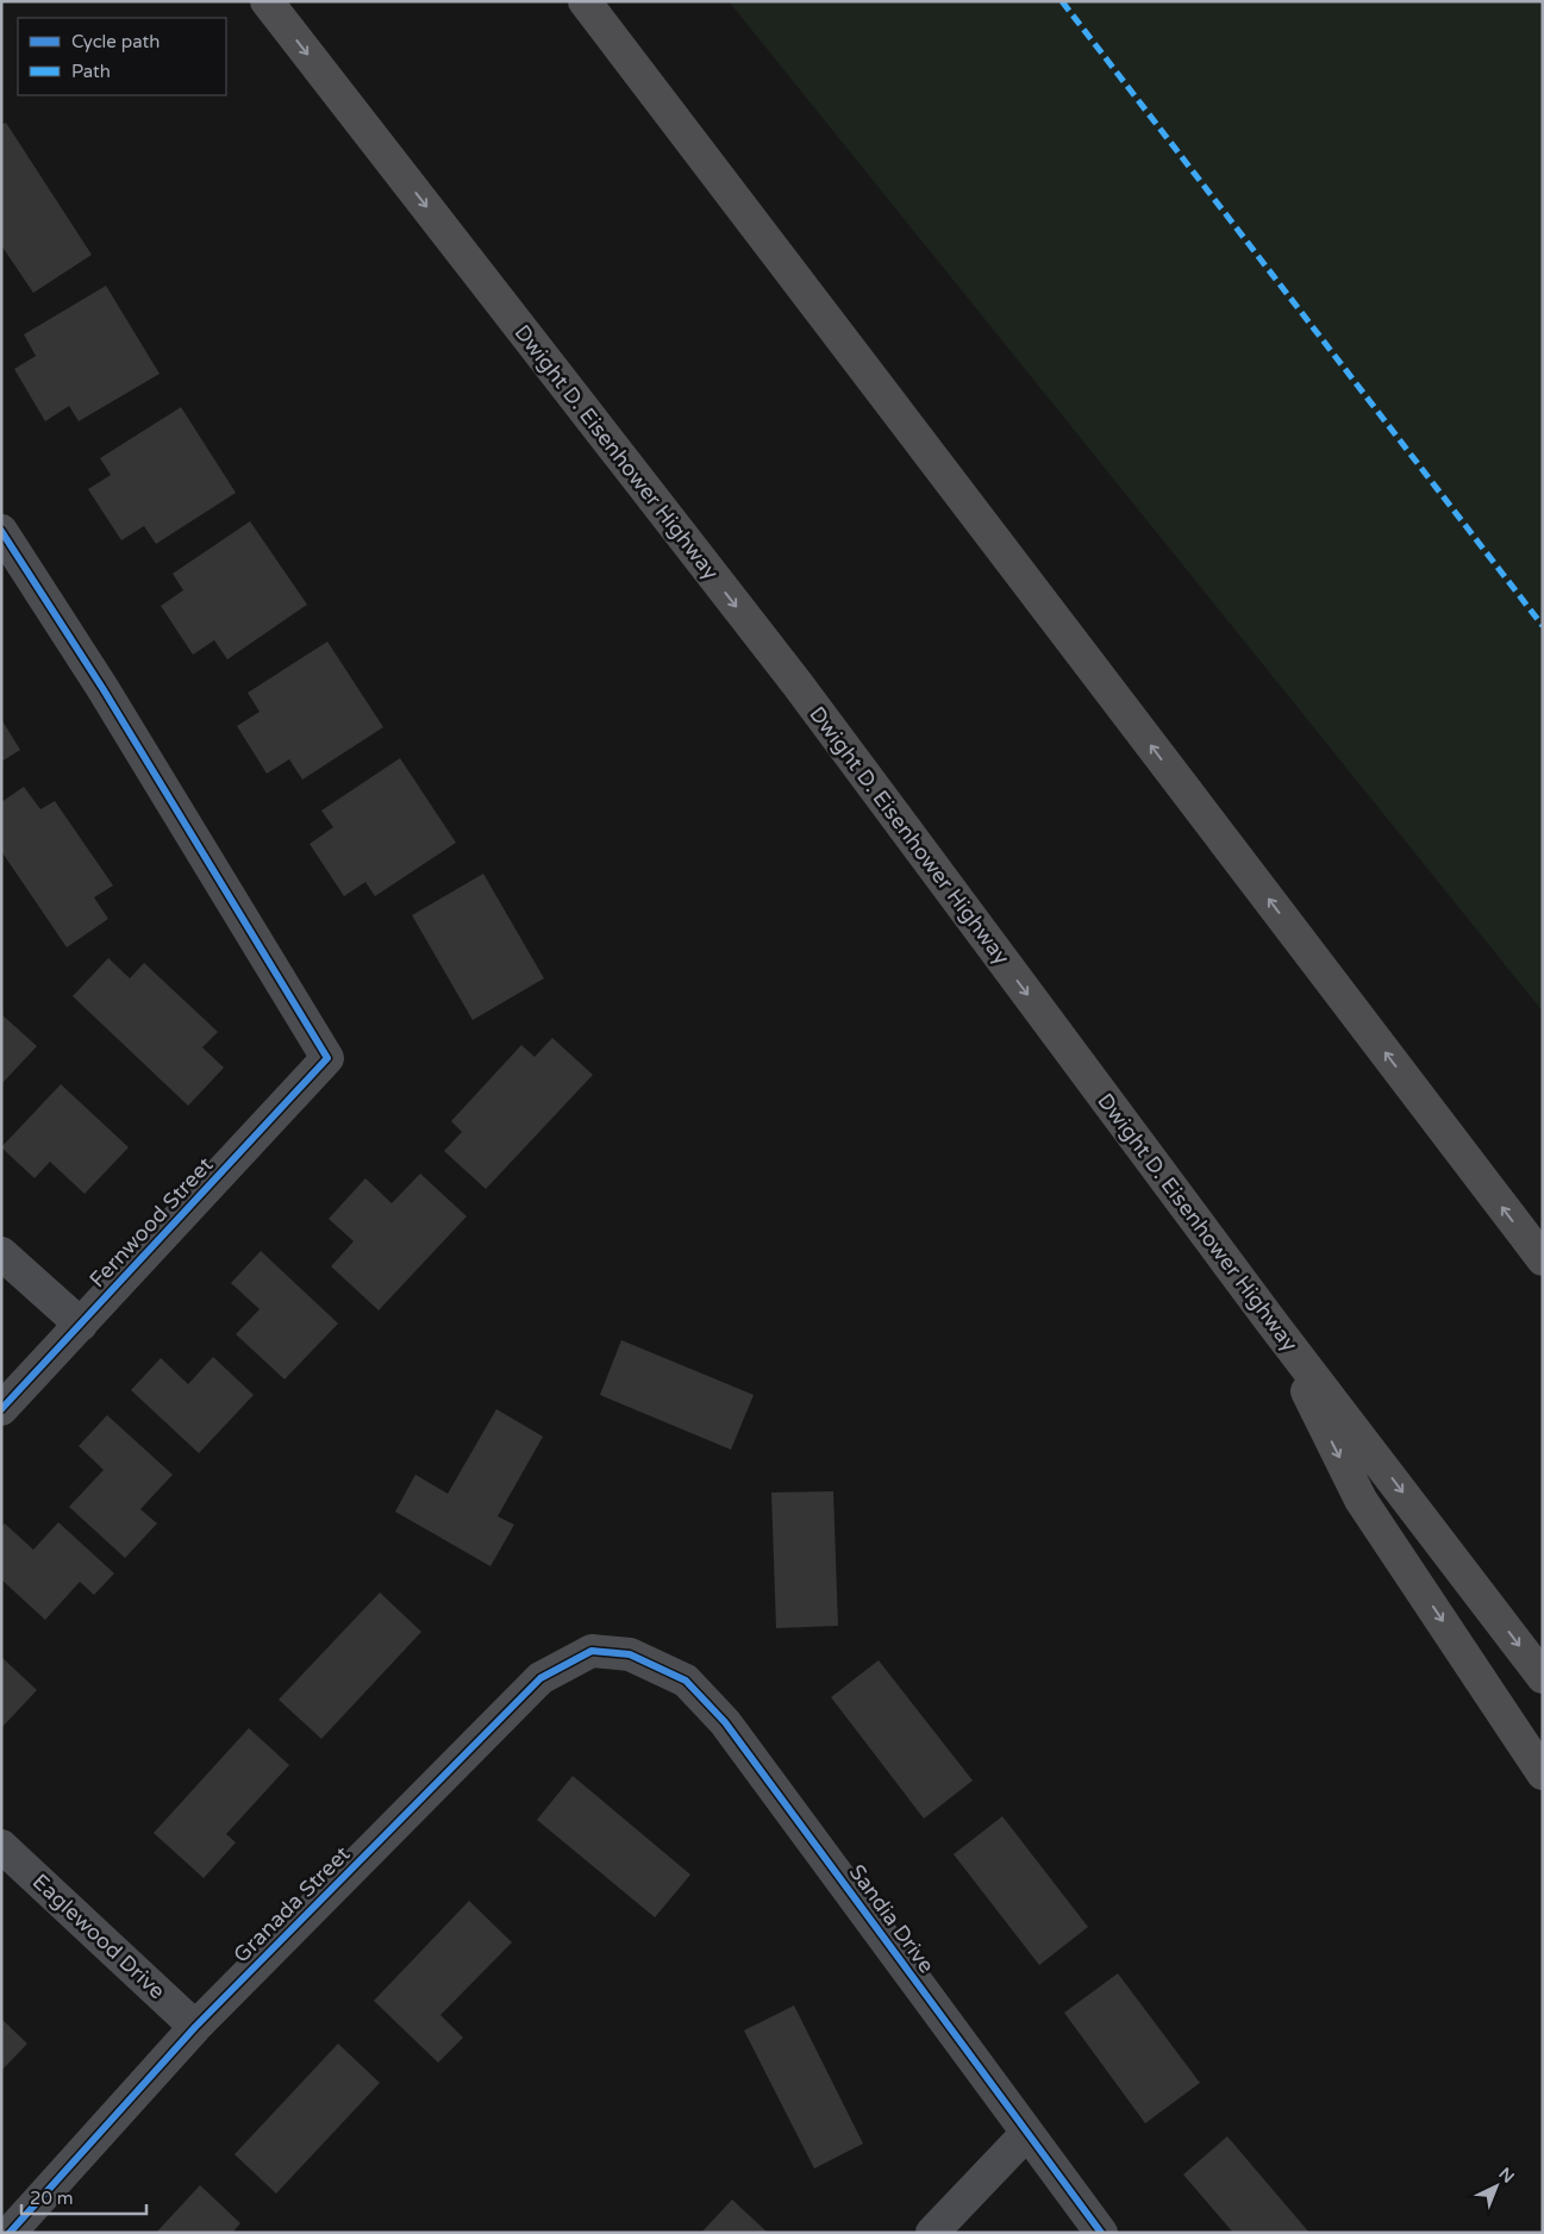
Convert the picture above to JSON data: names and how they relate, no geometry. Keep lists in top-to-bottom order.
{
  "streets": {
    "highway": ["Dwight D. Eisenhower Highway"],
    "street": [
      "Fernwood Street",
      "Granada Street",
      "Sandia Drive",
      "Eaglewood Drive"
    ]
  },
  "crossings": [
    ["Granada Street", "Sandia Drive"],
    ["Granada Street", "Eaglewood Drive"]
  ],
  "legend": ["Cycle path", "Path"],
  "scale_bar": "20 m",
  "north": "top right"
}
